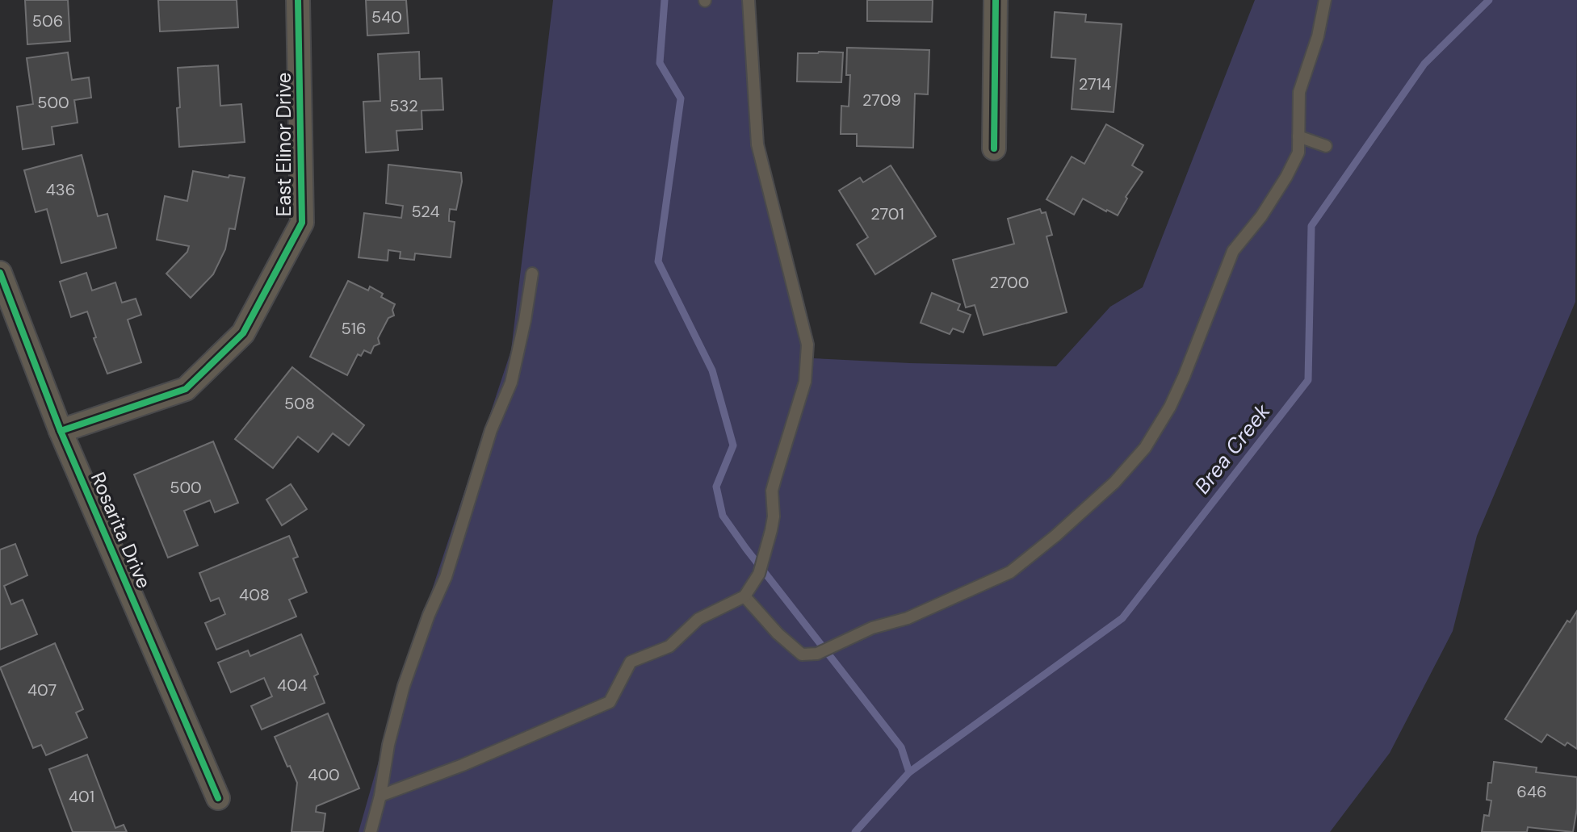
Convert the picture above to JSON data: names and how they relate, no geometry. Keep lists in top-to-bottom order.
{
  "streets": {
    "street": ["East Elinor Drive", "Rosarita Drive"]
  },
  "crossings": [
    ["East Elinor Drive", "Rosarita Drive"]
  ],
  "water": ["Brea Creek"],
  "house_numbers": [
    "540",
    "506",
    "2714",
    "2709",
    "500",
    "532",
    "436",
    "524",
    "2701",
    "2700",
    "516",
    "508",
    "500",
    "408",
    "404",
    "407",
    "400",
    "646",
    "401"
  ]
}
